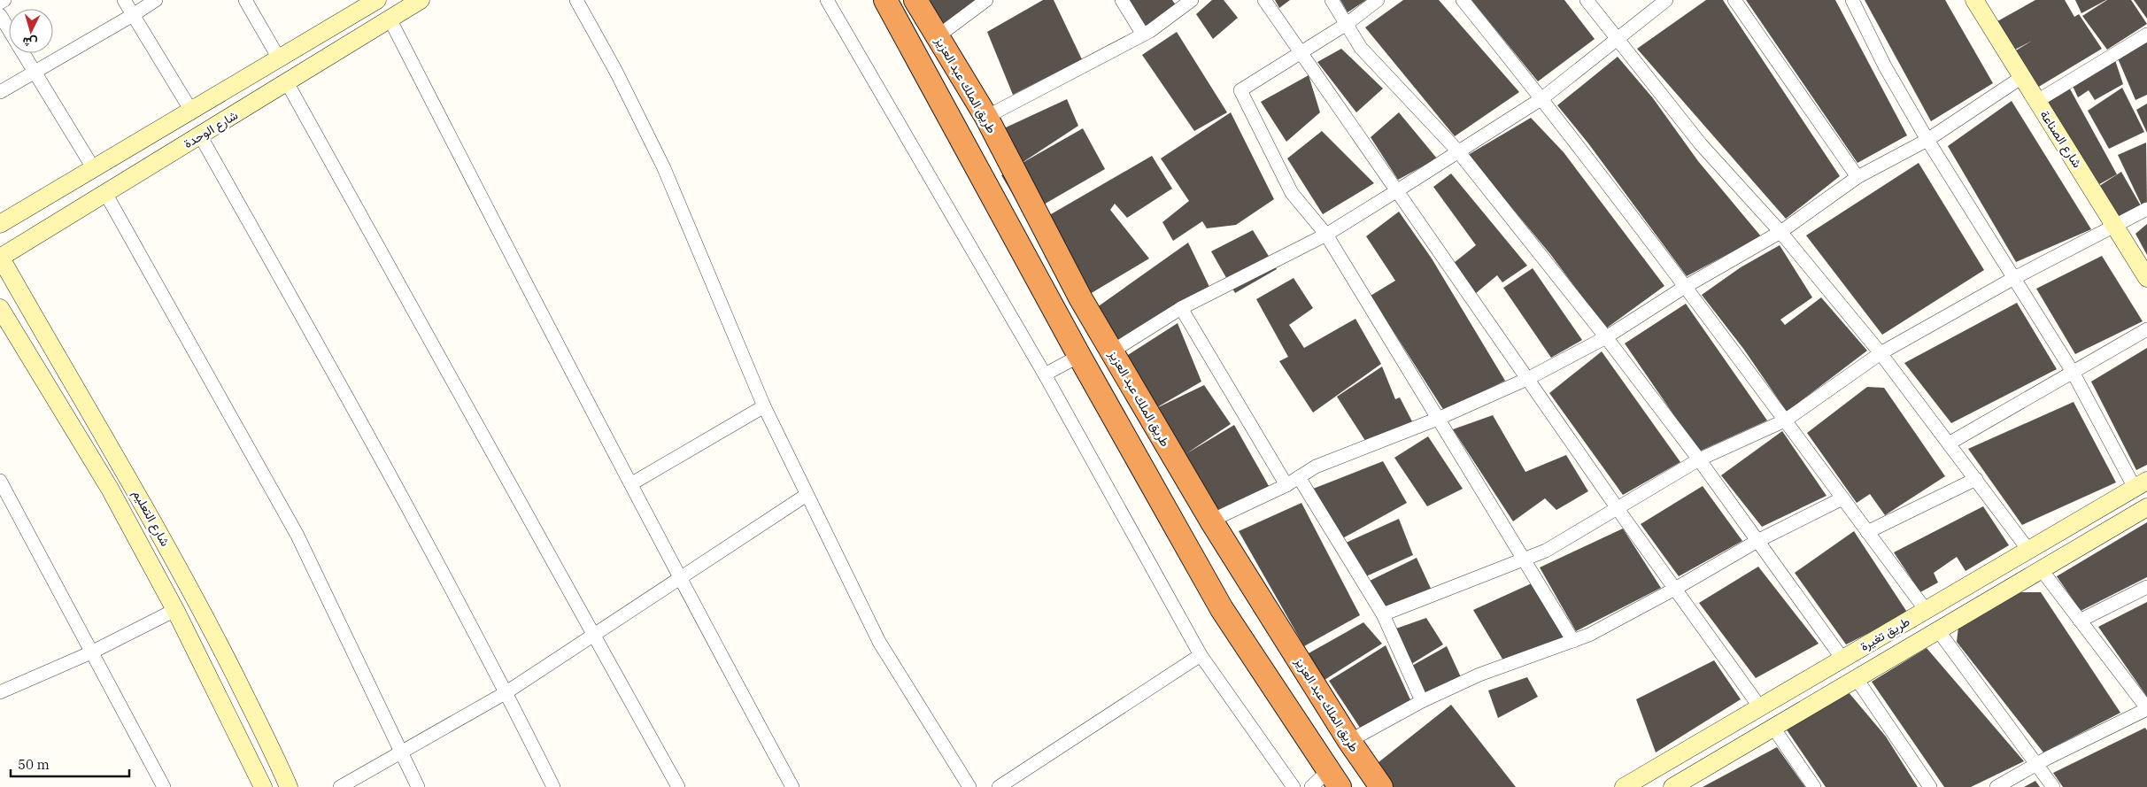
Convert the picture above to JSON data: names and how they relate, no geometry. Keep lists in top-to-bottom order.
{
  "streets": {
    "highway": ["طريق الملك عبد العزيز"],
    "street": [
      "شارع الوحدة",
      "شارع الصناعة",
      "شارع التعليم",
      "طريق تغيرة"
    ]
  },
  "crossings": [
    ["شارع الوحدة", "شارع التعليم"]
  ],
  "scale_bar": "50 m",
  "north": "bottom"
}
